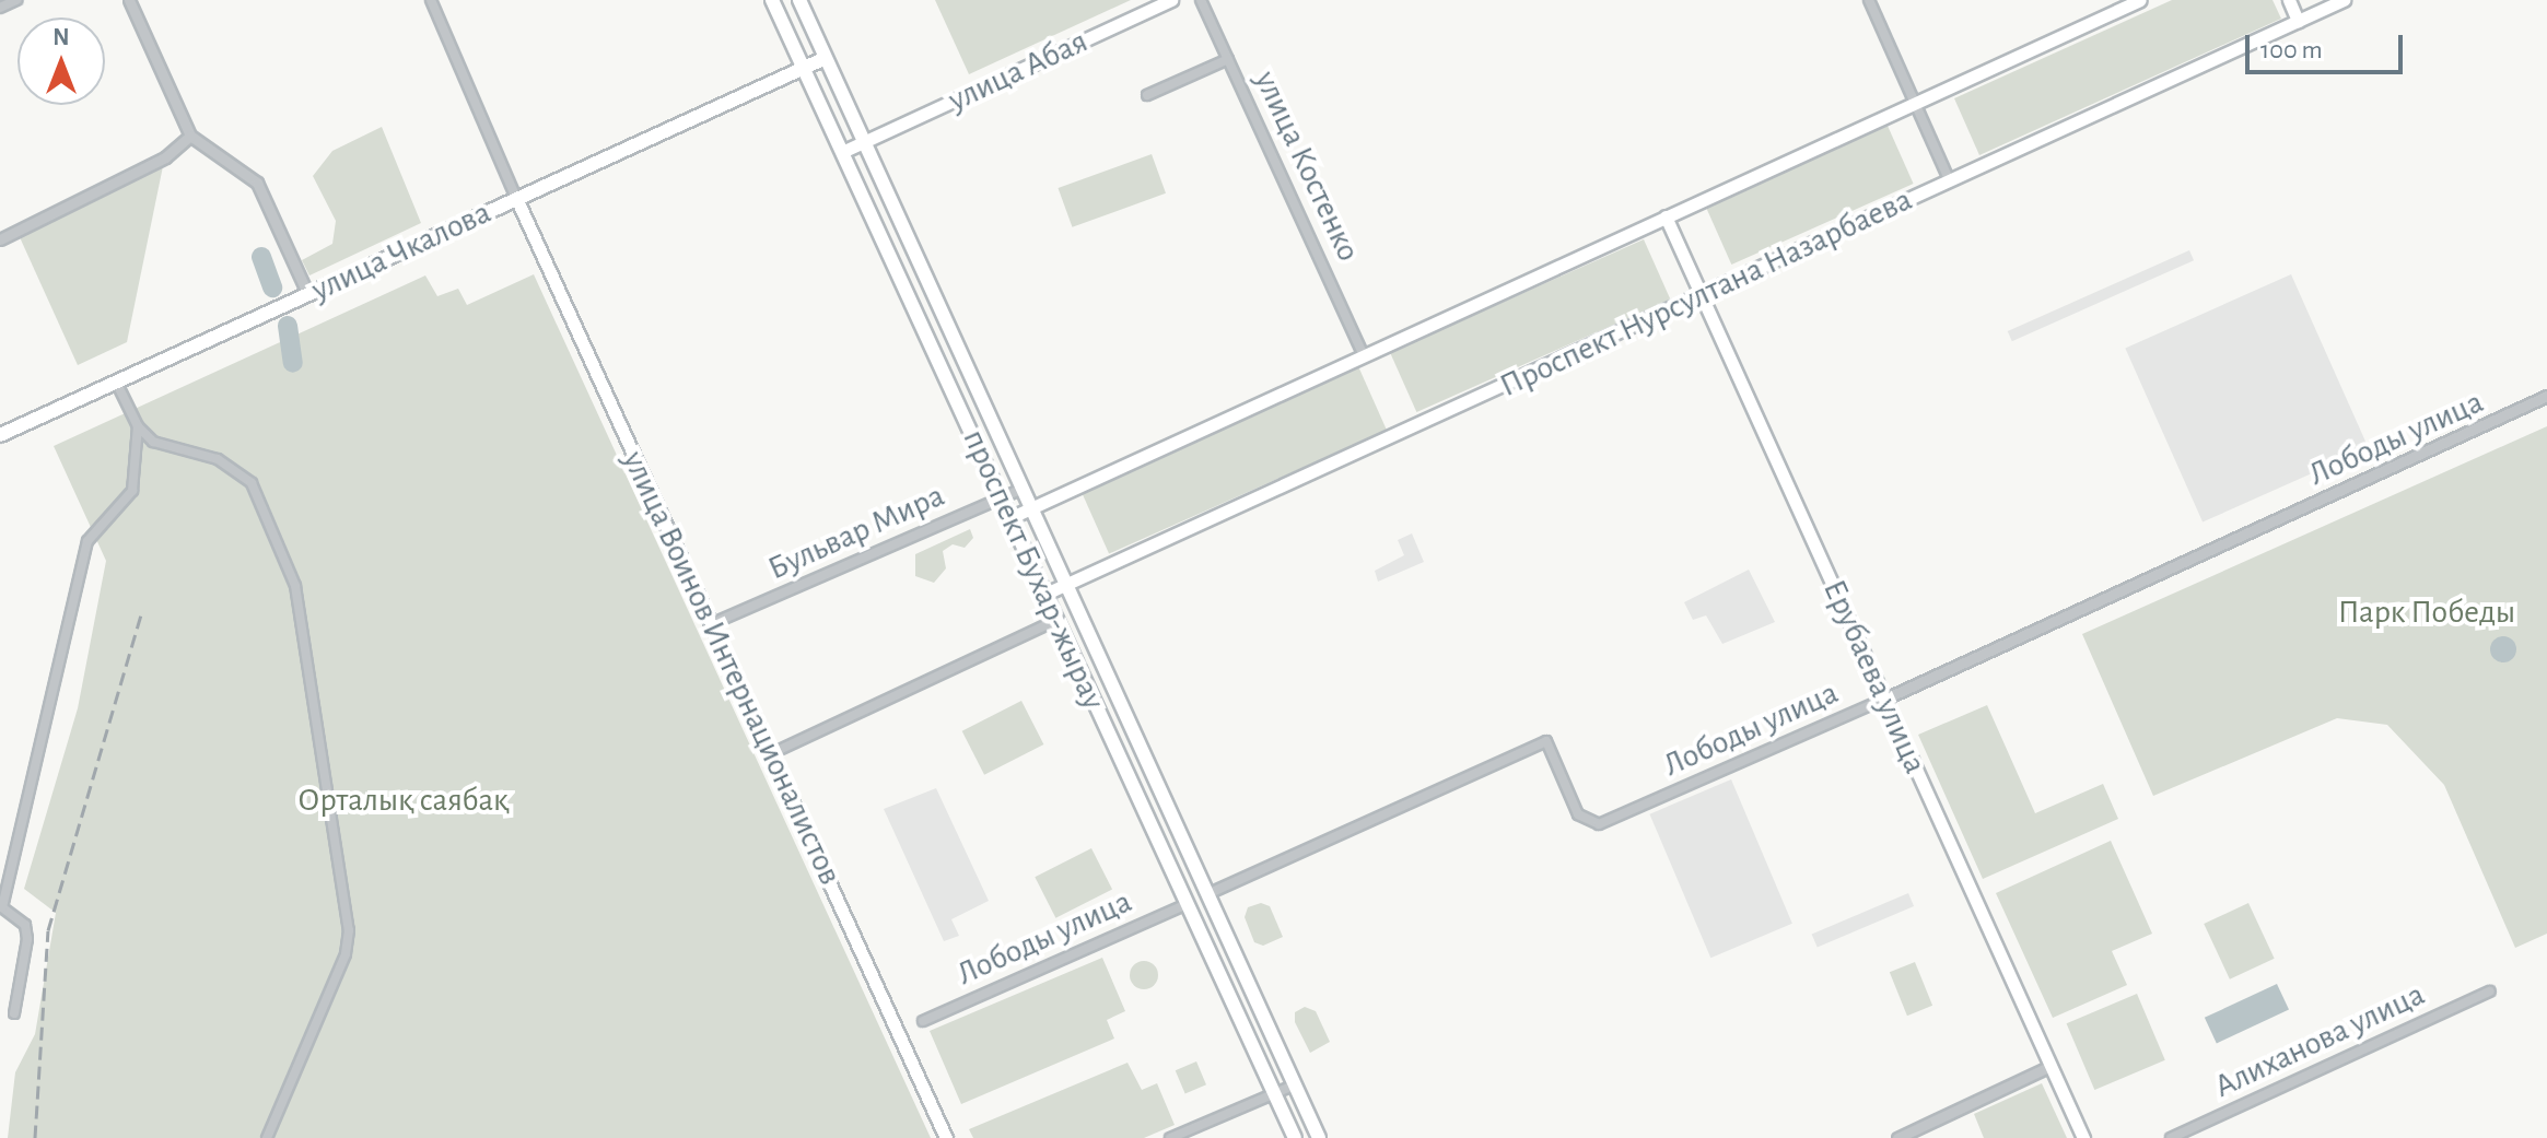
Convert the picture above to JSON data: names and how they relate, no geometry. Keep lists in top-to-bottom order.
{
  "streets": {
    "main road": [
      "улица Абая",
      "улица Чкалова",
      "Проспект Нурсултана Назарбаева",
      "проспект Бухар-жырау",
      "улица Воинов Интернационалистов",
      "Ерубаева улица"
    ],
    "street": [
      "улица Костенко",
      "Лободы улица",
      "Бульвар Мира",
      "Алиханова улица"
    ]
  },
  "crossings": [
    ["улица Абая", "проспект Бухар-жырау"],
    ["улица Чкалова", "проспект Бухар-жырау"],
    ["улица Чкалова", "улица Воинов Интернационалистов"],
    ["Проспект Нурсултана Назарбаева", "проспект Бухар-жырау"],
    ["Проспект Нурсултана Назарбаева", "Ерубаева улица"],
    ["Лободы улица", "проспект Бухар-жырау"],
    ["Лободы улица", "Ерубаева улица"],
    ["Бульвар Мира", "проспект Бухар-жырау"],
    ["Бульвар Мира", "улица Воинов Интернационалистов"]
  ],
  "parks": ["Парк Победы", "Орталық саябақ"],
  "scale_bar": "100 m",
  "north": "top"
}
